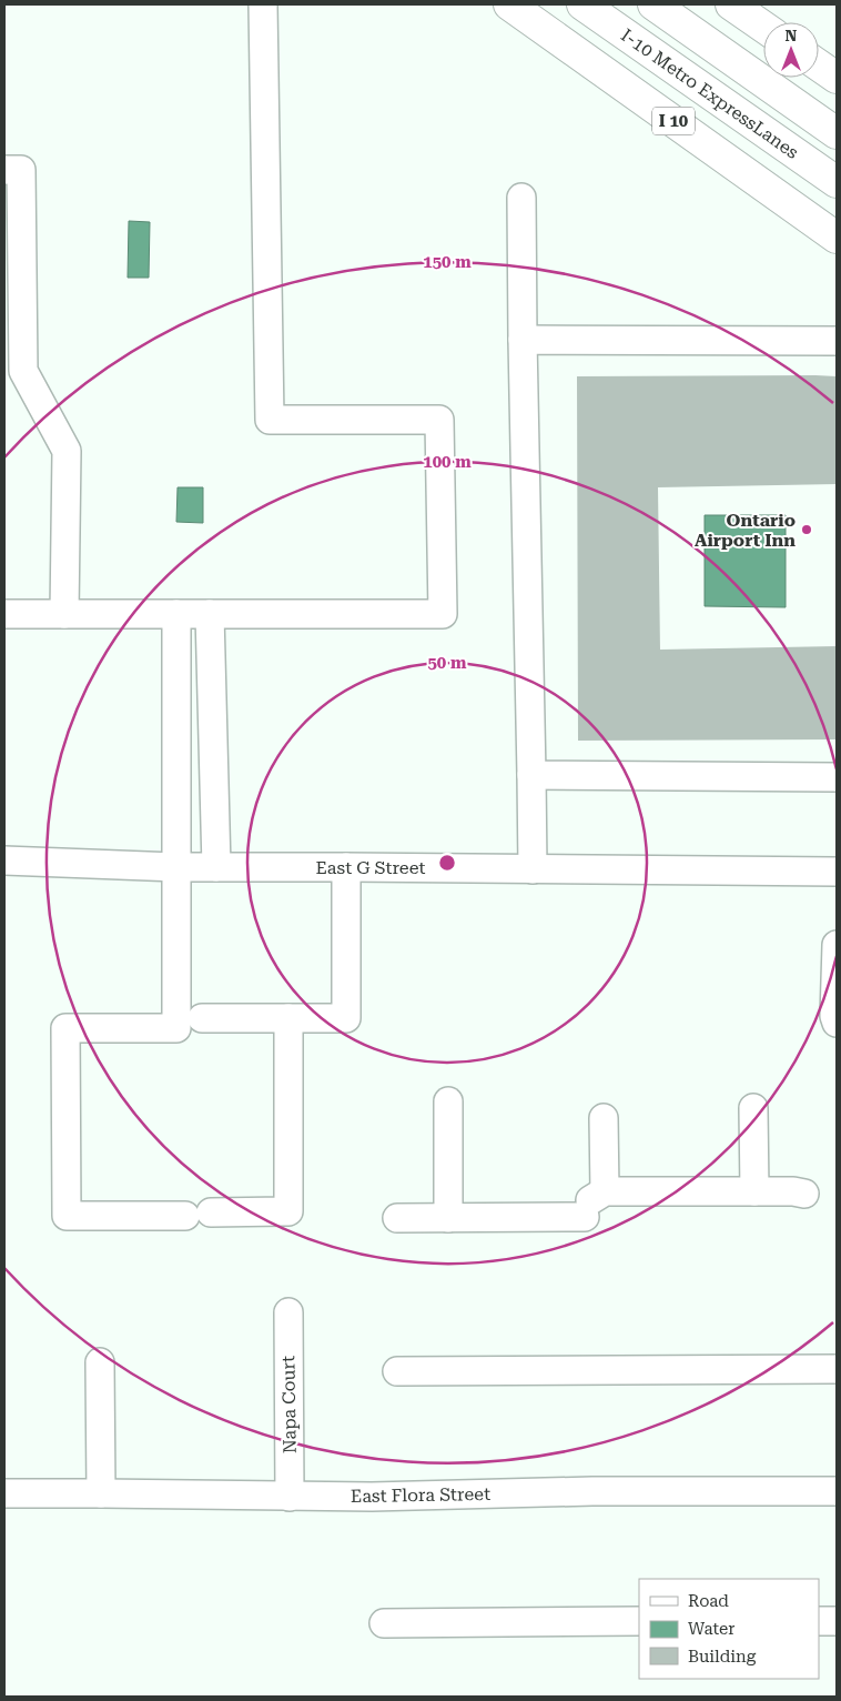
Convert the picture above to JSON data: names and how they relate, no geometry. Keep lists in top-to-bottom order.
{
  "streets": {
    "highway": ["I-10 Metro ExpressLanes", "I 10"],
    "street": ["East G Street", "Napa Court", "East Flora Street"]
  },
  "crossings": [
    ["Napa Court", "East Flora Street"]
  ],
  "places": ["Ontario Airport Inn"],
  "legend": ["Road", "Water", "Building"],
  "north": "top",
  "rings": ["150 m", "100 m", "50 m"]
}
